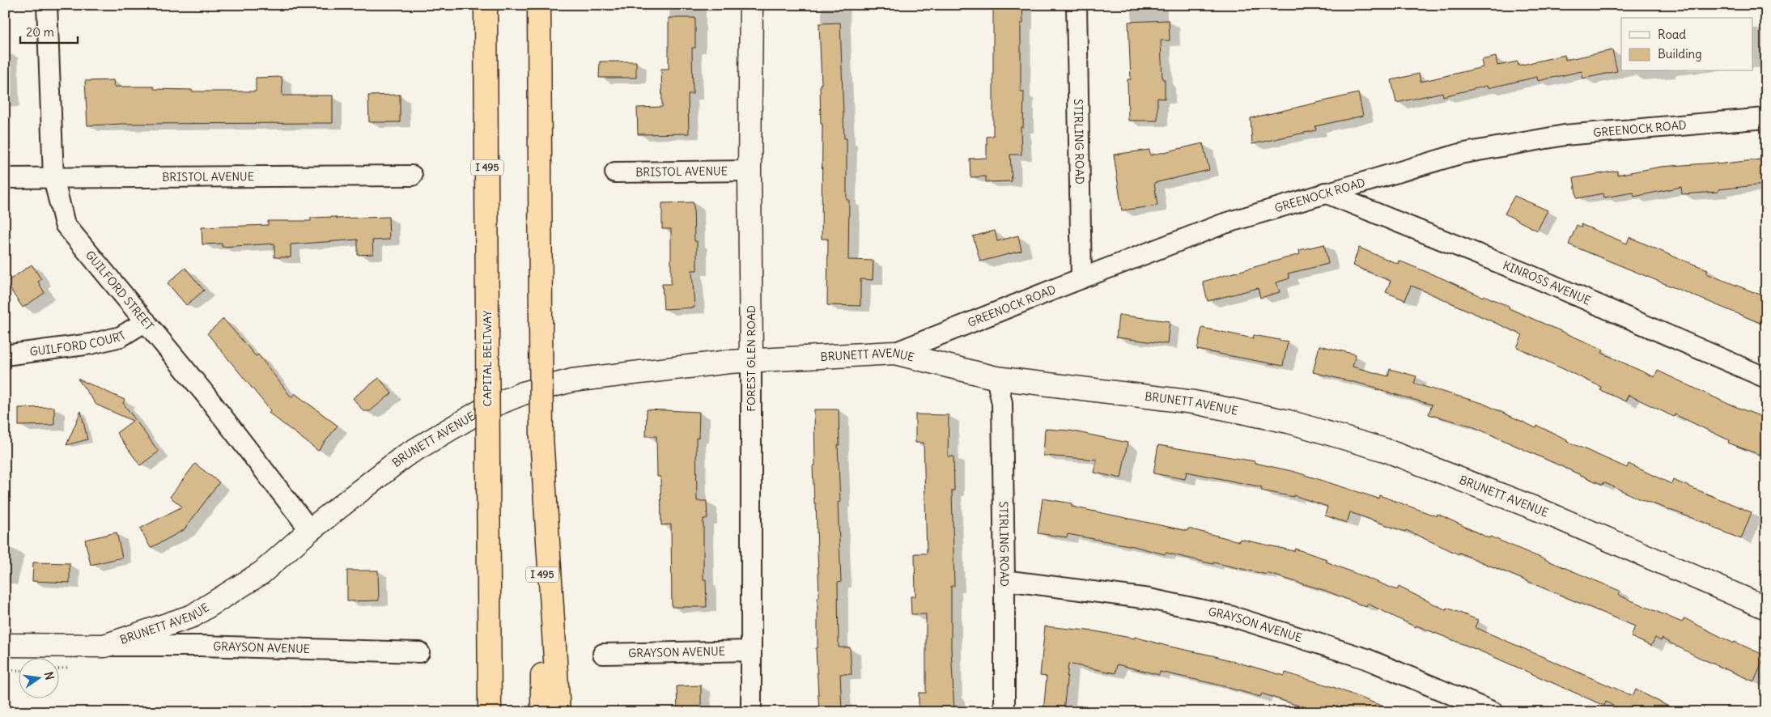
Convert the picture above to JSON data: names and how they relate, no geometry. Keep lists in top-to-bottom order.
{
  "streets": {
    "highway": ["I 495", "CAPITAL BELTWAY"],
    "street": [
      "GREENOCK ROAD",
      "STIRLING ROAD",
      "BRISTOL AVENUE",
      "KINROSS AVENUE",
      "GUILFORD STREET",
      "GUILFORD COURT",
      "BRUNETT AVENUE",
      "FOREST GLEN ROAD",
      "GRAYSON AVENUE"
    ]
  },
  "crossings": [
    ["GREENOCK ROAD", "STIRLING ROAD"],
    ["GREENOCK ROAD", "KINROSS AVENUE"],
    ["GREENOCK ROAD", "BRUNETT AVENUE"],
    ["STIRLING ROAD", "BRUNETT AVENUE"],
    ["STIRLING ROAD", "GRAYSON AVENUE"],
    ["BRISTOL AVENUE", "GUILFORD STREET"],
    ["BRISTOL AVENUE", "FOREST GLEN ROAD"],
    ["GUILFORD STREET", "GUILFORD COURT"],
    ["GUILFORD STREET", "BRUNETT AVENUE"],
    ["BRUNETT AVENUE", "FOREST GLEN ROAD"],
    ["BRUNETT AVENUE", "GRAYSON AVENUE"],
    ["FOREST GLEN ROAD", "GRAYSON AVENUE"]
  ],
  "legend": ["Road", "Building"],
  "scale_bar": "20 m",
  "north": "right"
}
